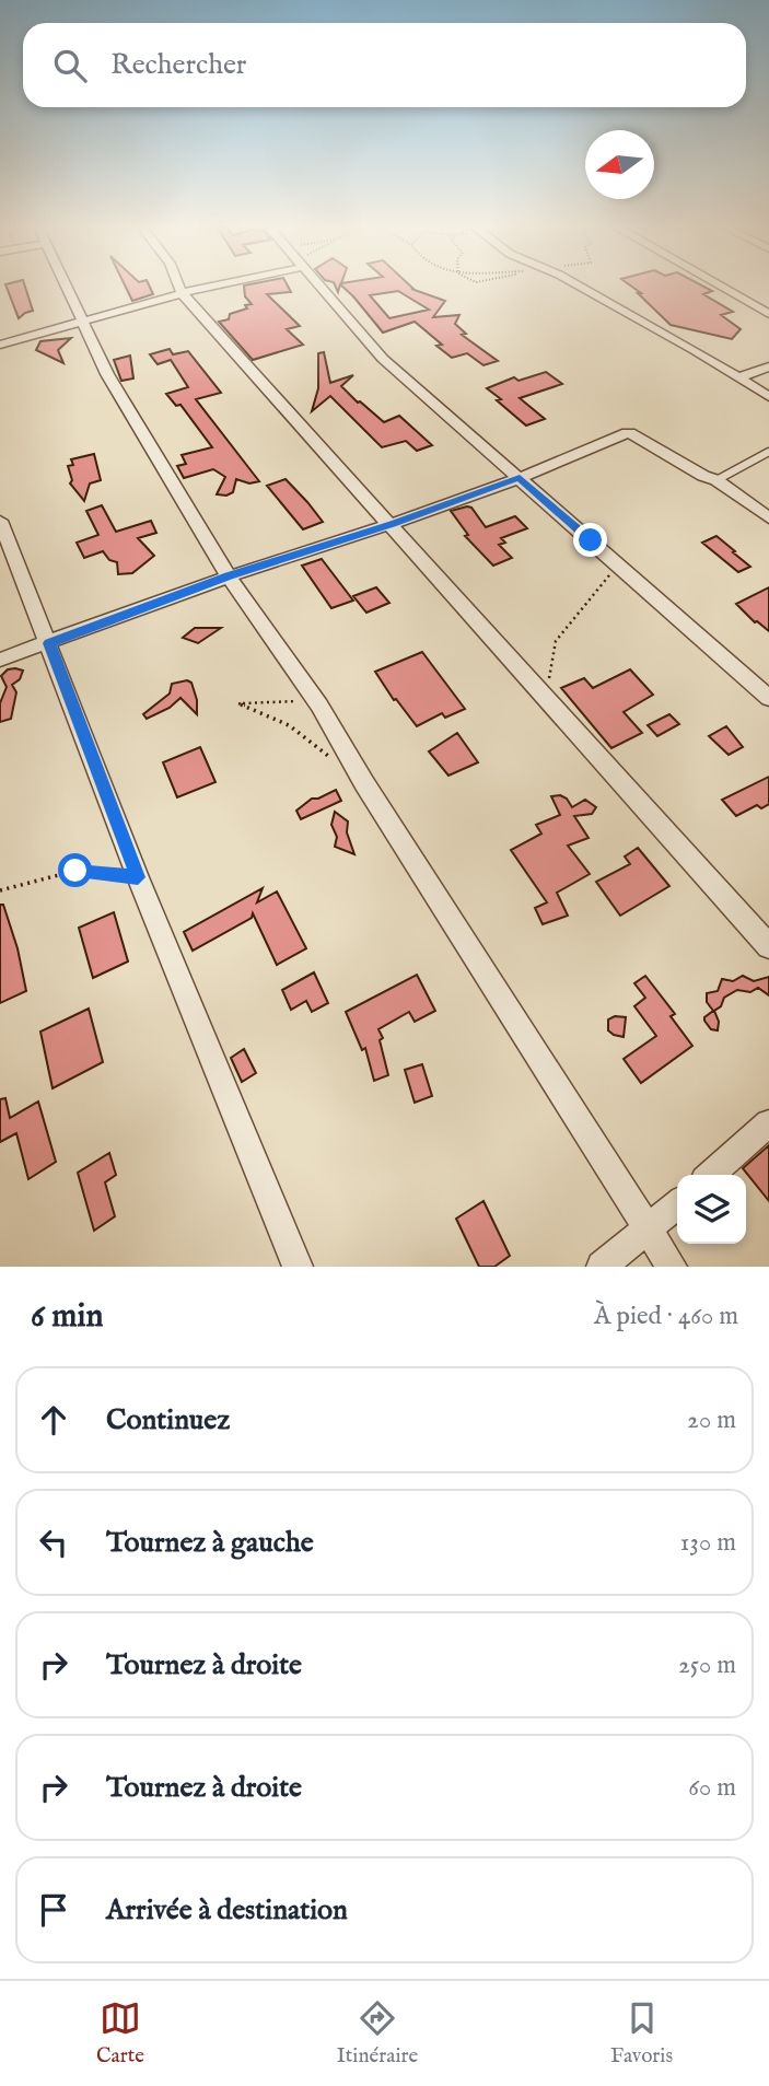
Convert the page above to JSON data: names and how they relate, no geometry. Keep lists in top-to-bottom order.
{
  "north": "left",
  "page": {
    "search": "Rechercher",
    "heading": ["6 min", "À pied · 460 m"],
    "list": [
      ["Continuez", "20 m"],
      ["Tournez à gauche", "130 m"],
      ["Tournez à droite", "250 m"],
      ["Tournez à droite", "60 m"],
      "Arrivée à destination"
    ],
    "nav": ["Carte", "Itinéraire", "Favoris"]
  }
}
